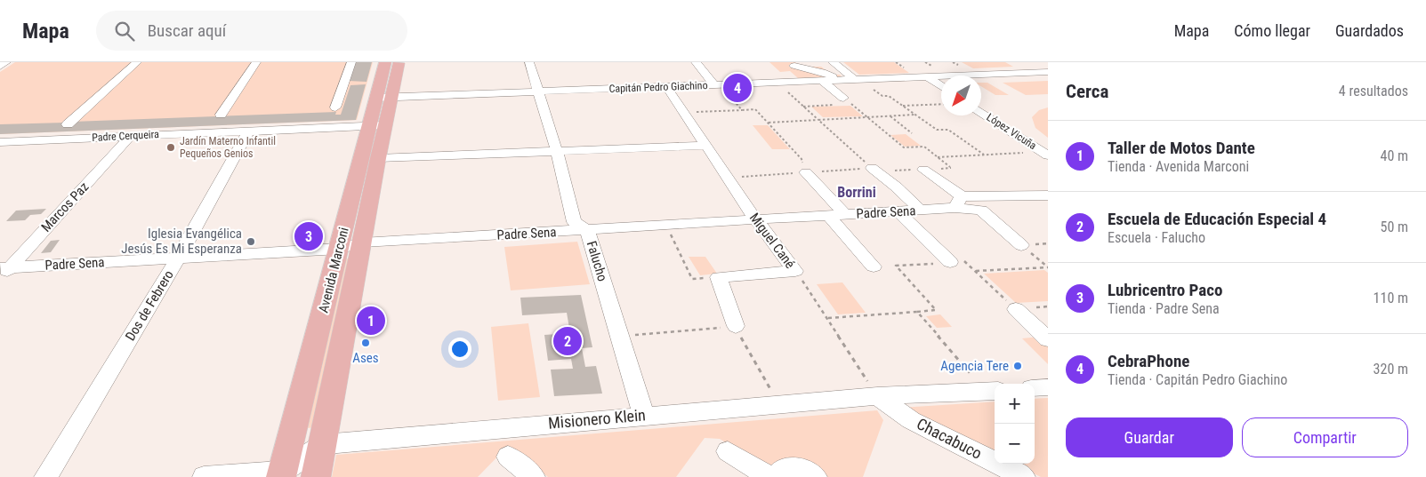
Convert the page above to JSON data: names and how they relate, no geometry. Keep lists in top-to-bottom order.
{
  "streets": {
    "main road": ["Avenida Marconi"],
    "street": [
      "Capitán Pedro Giachino",
      "López Vicuña",
      "Padre Cerqueira",
      "Marcos Paz",
      "Padre Sena",
      "Miguel Cané",
      "Falucho",
      "Dos de Febrero",
      "Misionero Klein",
      "Chacabuco"
    ]
  },
  "crossings": [
    ["Capitán Pedro Giachino", "Miguel Cané"],
    ["Capitán Pedro Giachino", "Falucho"],
    ["Capitán Pedro Giachino", "Avenida Marconi"],
    ["Padre Cerqueira", "Marcos Paz"],
    ["Padre Cerqueira", "Avenida Marconi"],
    ["Padre Cerqueira", "Dos de Febrero"],
    ["Marcos Paz", "Padre Sena"],
    ["Padre Sena", "Miguel Cané"],
    ["Padre Sena", "Falucho"],
    ["Padre Sena", "Avenida Marconi"],
    ["Padre Sena", "Dos de Febrero"],
    ["Miguel Cané", "Misionero Klein"],
    ["Miguel Cané", "Chacabuco"],
    ["Falucho", "Misionero Klein"],
    ["Avenida Marconi", "Misionero Klein"],
    ["Misionero Klein", "Chacabuco"]
  ],
  "districts": ["Borrini"],
  "places": [
    "Jardín Materno Infantil Pequeños Genios",
    "Iglesia Evangélica Jesús Es Mi Esperanza",
    "Ases",
    "Agencia Tere"
  ],
  "north": "bottom left",
  "page": {
    "header": "Mapa",
    "search": "Buscar aquí",
    "nav": ["Mapa", "Cómo llegar", "Guardados"],
    "heading": ["Cerca", "4 resultados"],
    "pins": [
      "4",
      "3",
      "1",
      "2"
    ],
    "list": [
      {
        "mark": "1",
        "name": "Taller de Motos Dante",
        "note": "Tienda · Avenida Marconi",
        "value": "40 m"
      },
      {
        "mark": "2",
        "name": "Escuela de Educación Especial 4",
        "note": "Escuela · Falucho",
        "value": "50 m"
      },
      {
        "mark": "3",
        "name": "Lubricentro Paco",
        "note": "Tienda · Padre Sena",
        "value": "110 m"
      },
      {
        "mark": "4",
        "name": "CebraPhone",
        "note": "Tienda · Capitán Pedro Giachino",
        "value": "320 m"
      }
    ],
    "map_buttons": ["+", "−"],
    "buttons": ["Guardar", "Compartir"]
  }
}
